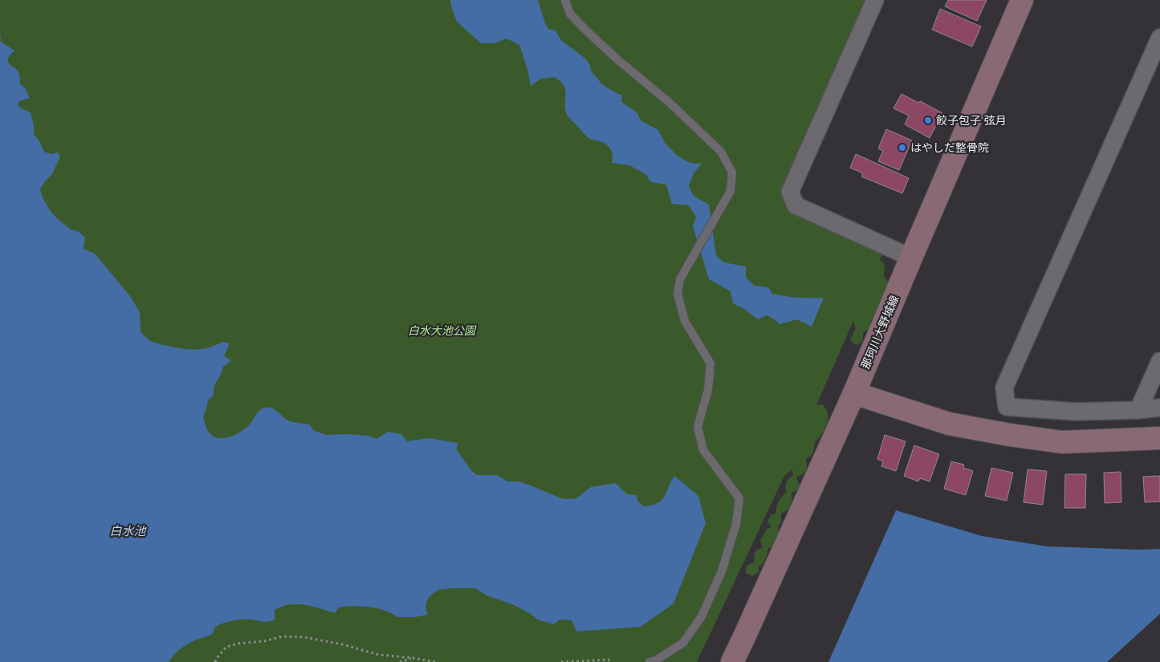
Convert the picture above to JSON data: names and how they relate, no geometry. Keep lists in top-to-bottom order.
{
  "streets": {
    "main road": ["那珂川大野城線"]
  },
  "water": ["白水池"],
  "parks": ["白水大池公園"],
  "places": ["餃子包子 弦月", "はやしだ整骨院"]
}
